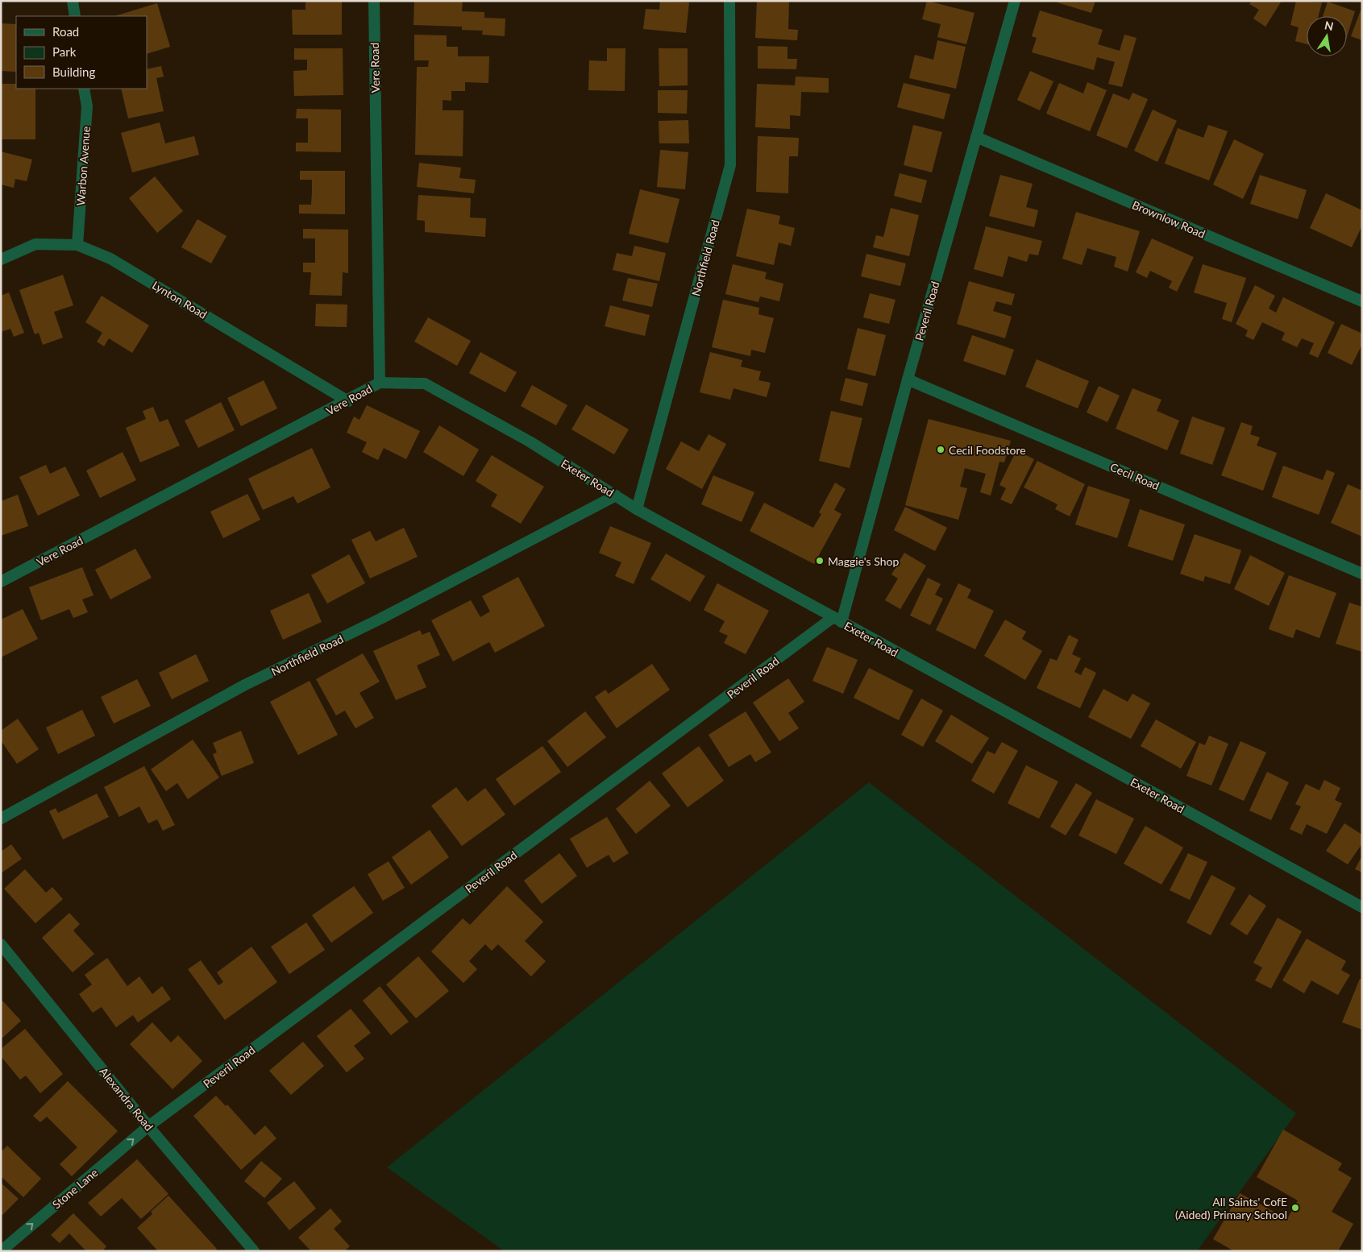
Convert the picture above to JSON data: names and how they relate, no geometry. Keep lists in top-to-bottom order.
{
  "streets": {
    "street": [
      "Vere Road",
      "Warbon Avenue",
      "Brownlow Road",
      "Northfield Road",
      "Lynton Road",
      "Peveril Road",
      "Cecil Road",
      "Exeter Road",
      "Alexandra Road",
      "Stone Lane"
    ]
  },
  "crossings": [
    ["Vere Road", "Lynton Road"],
    ["Vere Road", "Exeter Road"],
    ["Warbon Avenue", "Lynton Road"],
    ["Brownlow Road", "Peveril Road"],
    ["Northfield Road", "Exeter Road"],
    ["Peveril Road", "Cecil Road"],
    ["Peveril Road", "Exeter Road"],
    ["Peveril Road", "Alexandra Road"],
    ["Peveril Road", "Stone Lane"],
    ["Alexandra Road", "Stone Lane"]
  ],
  "one_way": ["Stone Lane"],
  "places": ["Cecil Foodstore", "Maggie's Shop", "All Saints' CofE (Aided) Primary School"],
  "legend": ["Road", "Park", "Building"],
  "north": "top"
}
